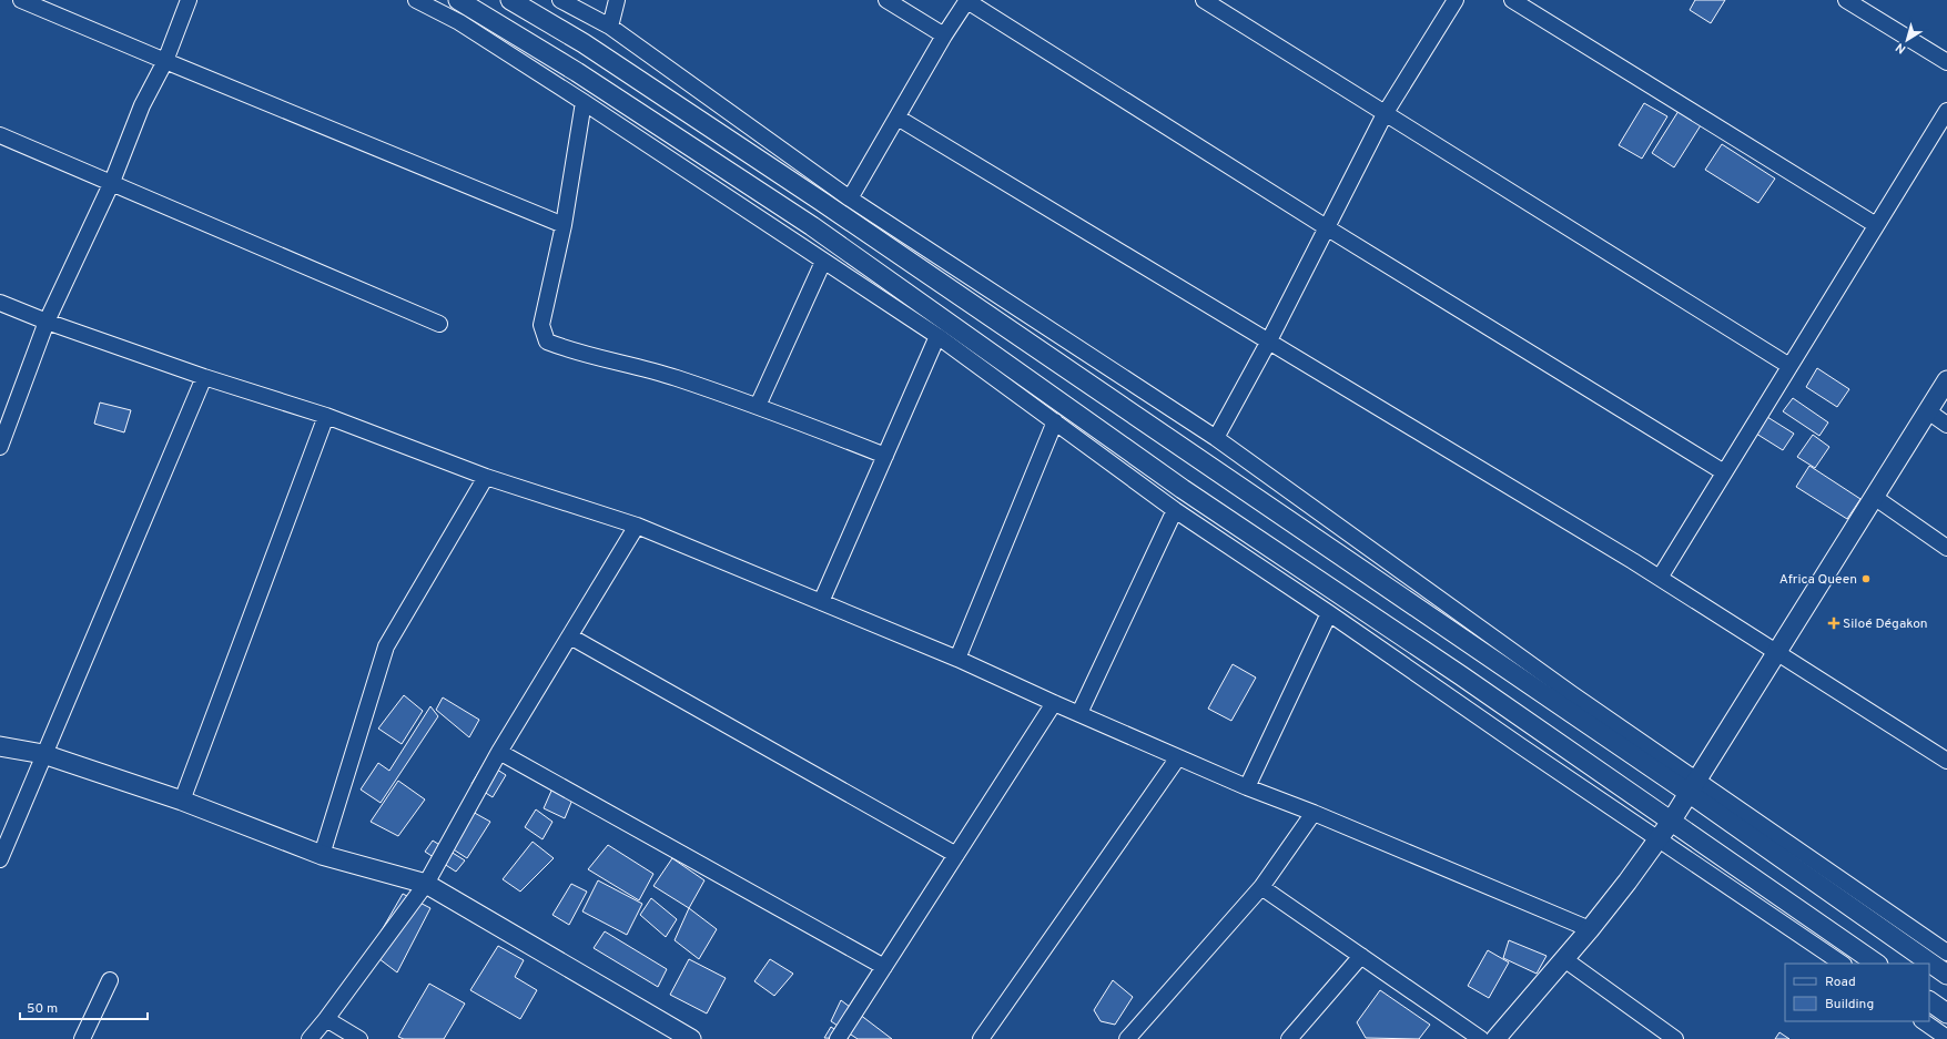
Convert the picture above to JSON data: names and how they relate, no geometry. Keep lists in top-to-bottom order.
{
  "places": {
    "other": ["Africa Queen"],
    "health": ["Siloé Dégakon"]
  },
  "legend": ["Road", "Building"],
  "scale_bar": "50 m",
  "north": "bottom left"
}
